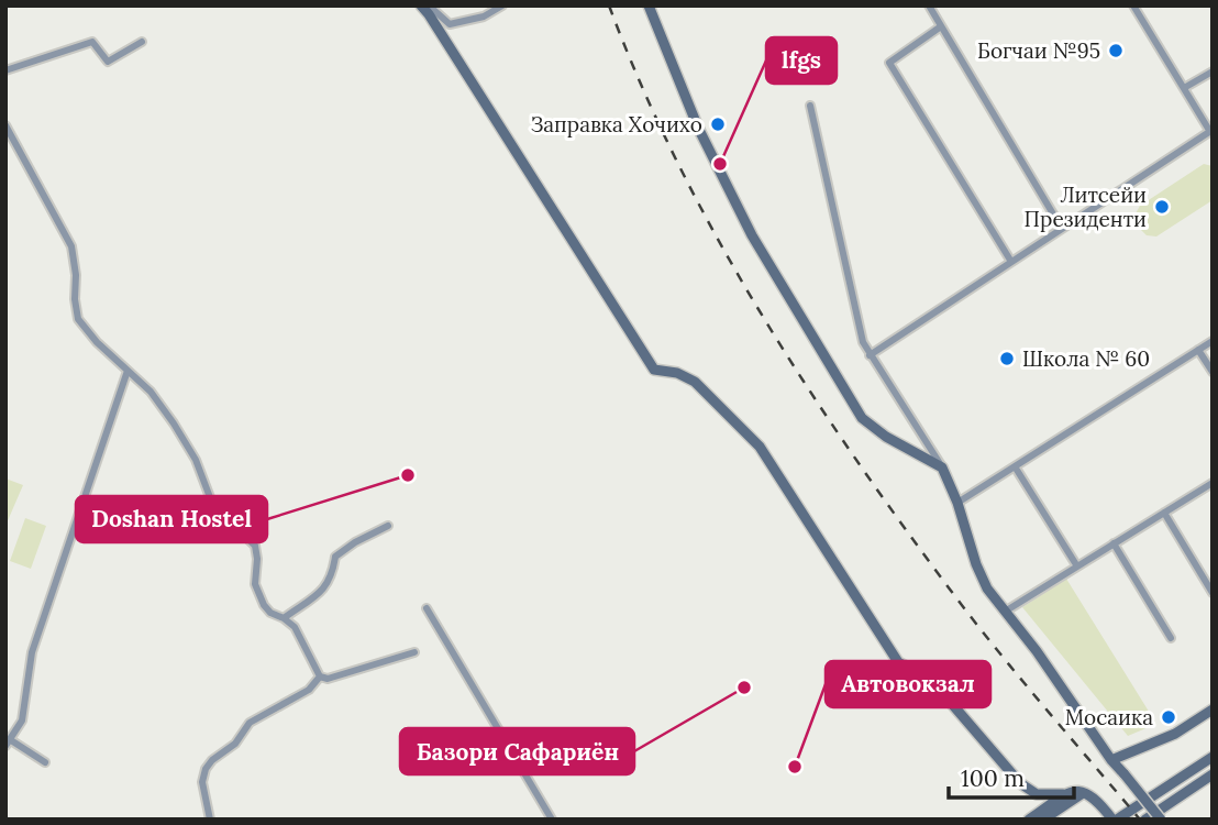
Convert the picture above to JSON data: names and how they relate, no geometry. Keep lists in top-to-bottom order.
{
  "places": [
    "Богчаи №95",
    "Заправка Хочихо",
    "lfgs",
    "Литсейи Президенти",
    "Школа № 60",
    "Doshan Hostel",
    "Базори Сафариён",
    "Мосаика",
    "Автовокзал"
  ],
  "scale_bar": "100 m"
}
